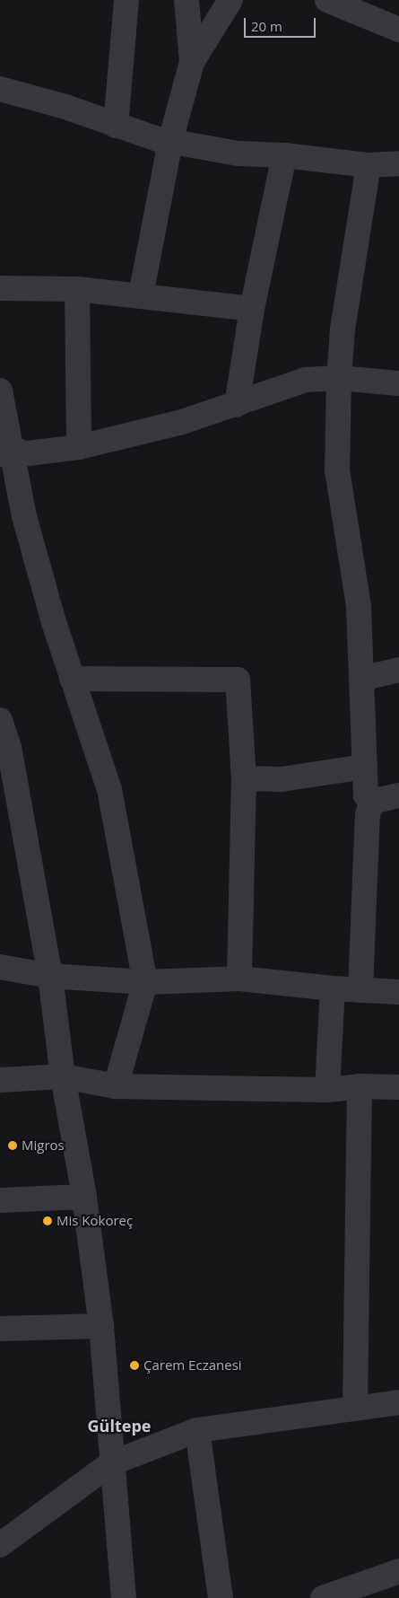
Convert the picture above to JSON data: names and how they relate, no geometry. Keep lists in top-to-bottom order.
{
  "districts": ["Gültepe"],
  "places": ["Migros", "Mis Kokoreç", "Çarem Eczanesi"],
  "scale_bar": "20 m"
}
